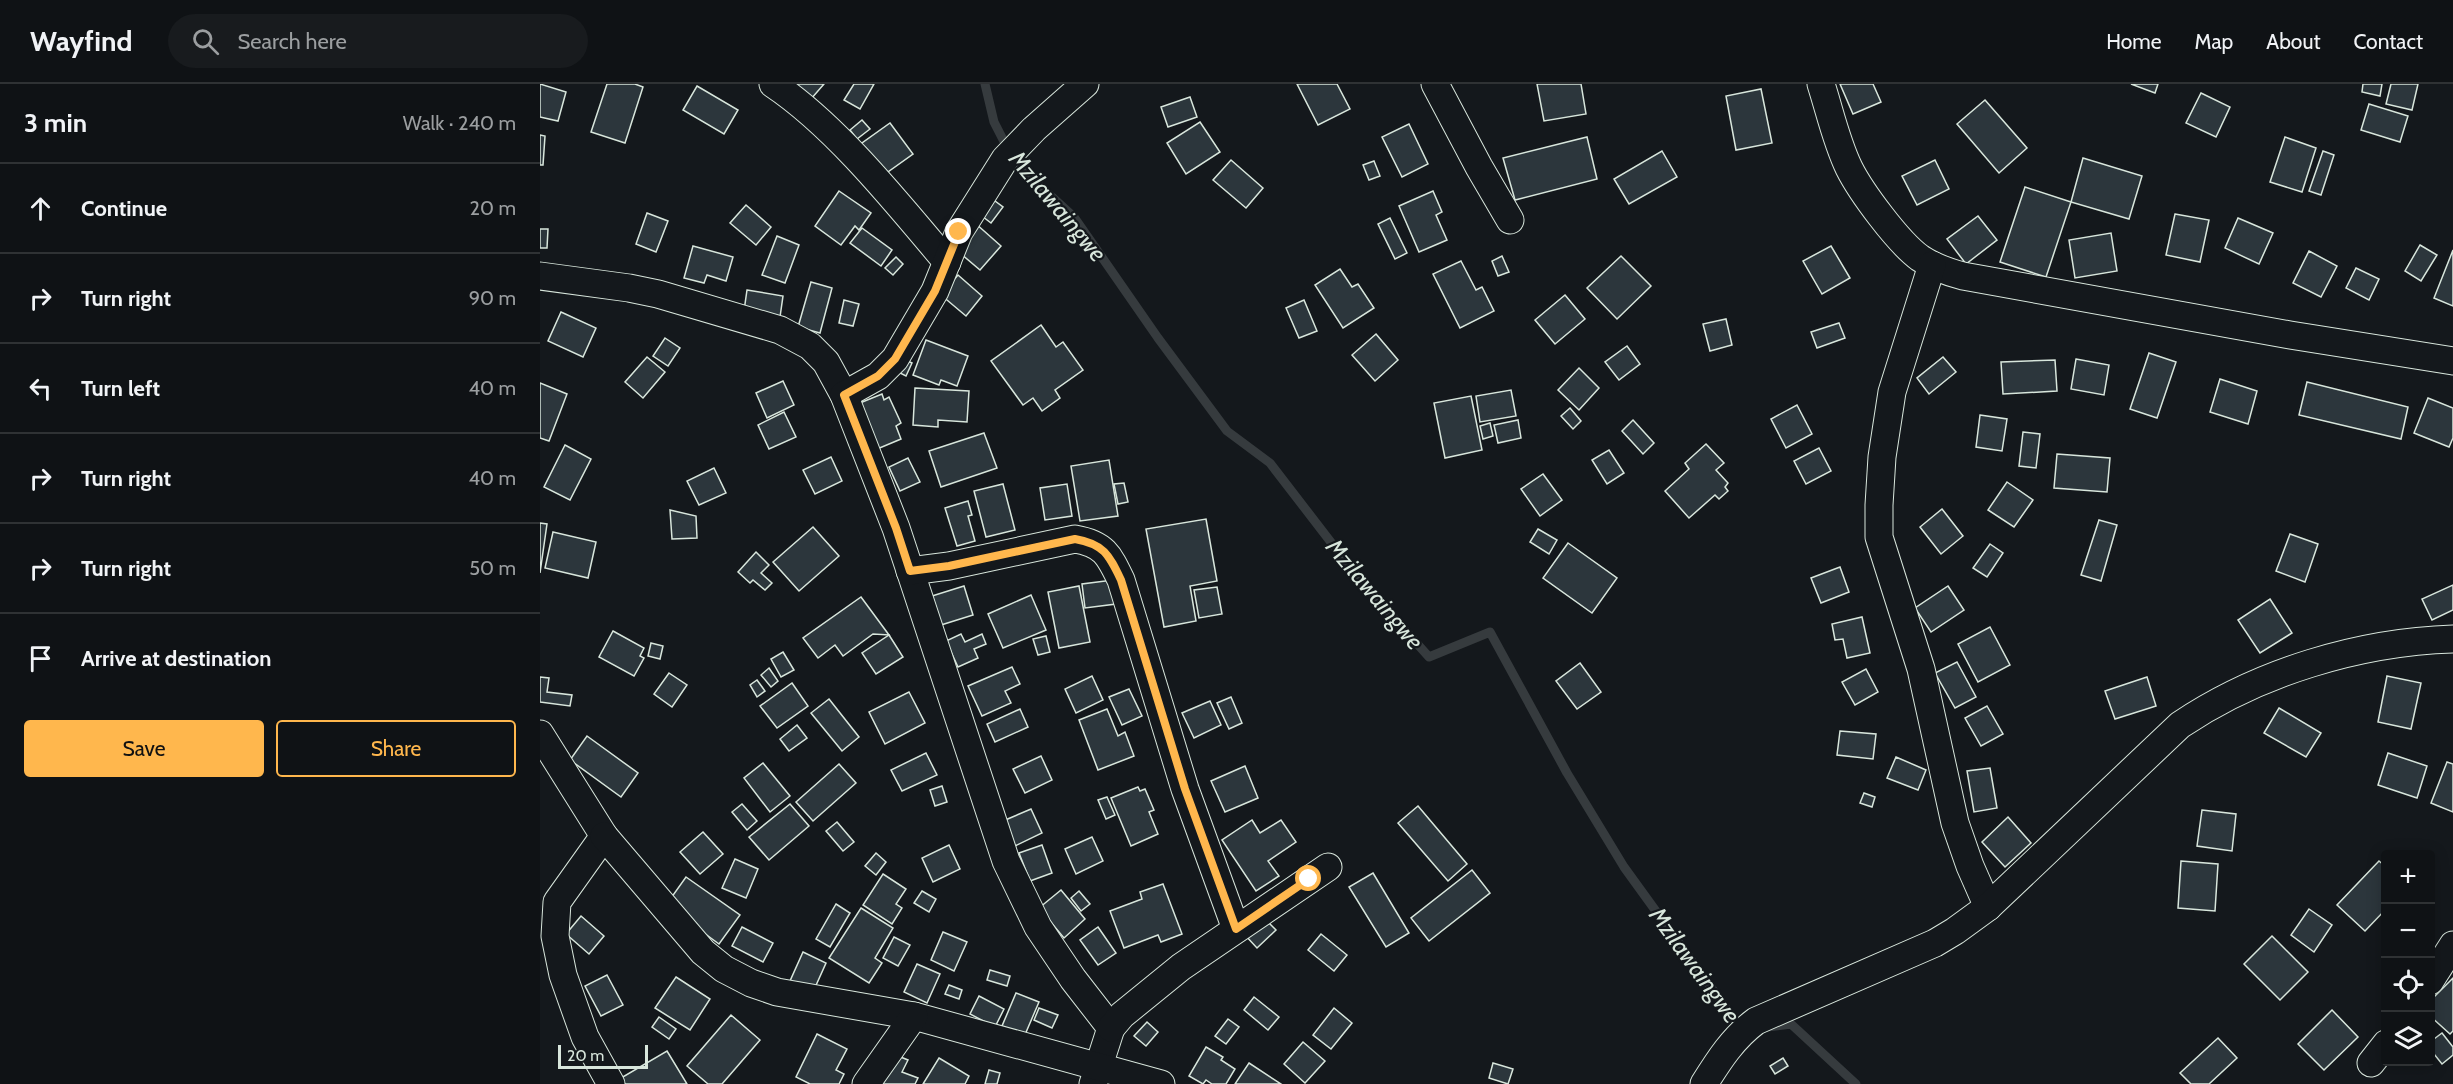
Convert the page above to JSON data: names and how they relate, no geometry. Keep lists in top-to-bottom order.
{
  "water": ["Mzilawaingwe"],
  "scale_bar": "20 m",
  "page": {
    "header": "Wayfind",
    "search": "Search here",
    "nav": [
      "Home",
      "Map",
      "About",
      "Contact"
    ],
    "heading": ["3 min", "Walk · 240 m"],
    "list": [
      ["Continue", "20 m"],
      ["Turn right", "90 m"],
      ["Turn left", "40 m"],
      ["Turn right", "40 m"],
      ["Turn right", "50 m"],
      "Arrive at destination"
    ],
    "buttons": ["Save", "Share"],
    "map_buttons": ["+", "−"],
    "scale": "20 m"
  }
}
